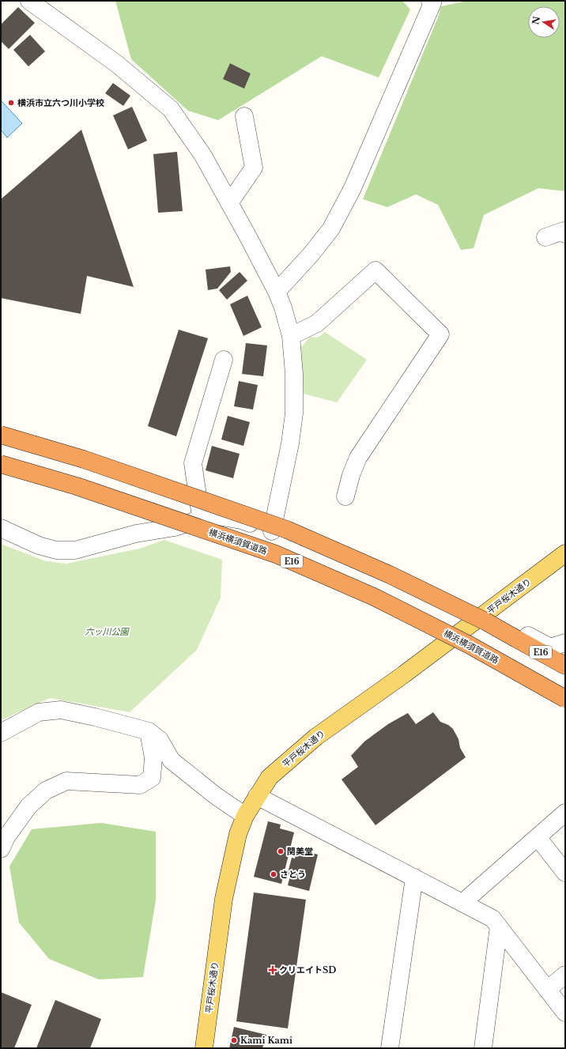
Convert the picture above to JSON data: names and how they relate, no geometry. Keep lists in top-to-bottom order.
{
  "streets": {
    "highway": ["横浜横須賀道路", "E16"],
    "main road": ["平戸桜木通り"]
  },
  "parks": ["六ッ川公園"],
  "places": {
    "other": [
      "横浜市立六つ川小学校",
      "関美堂",
      "さとう",
      "Kami Kami"
    ],
    "health": ["クリエイトSD"]
  },
  "north": "left"
}
